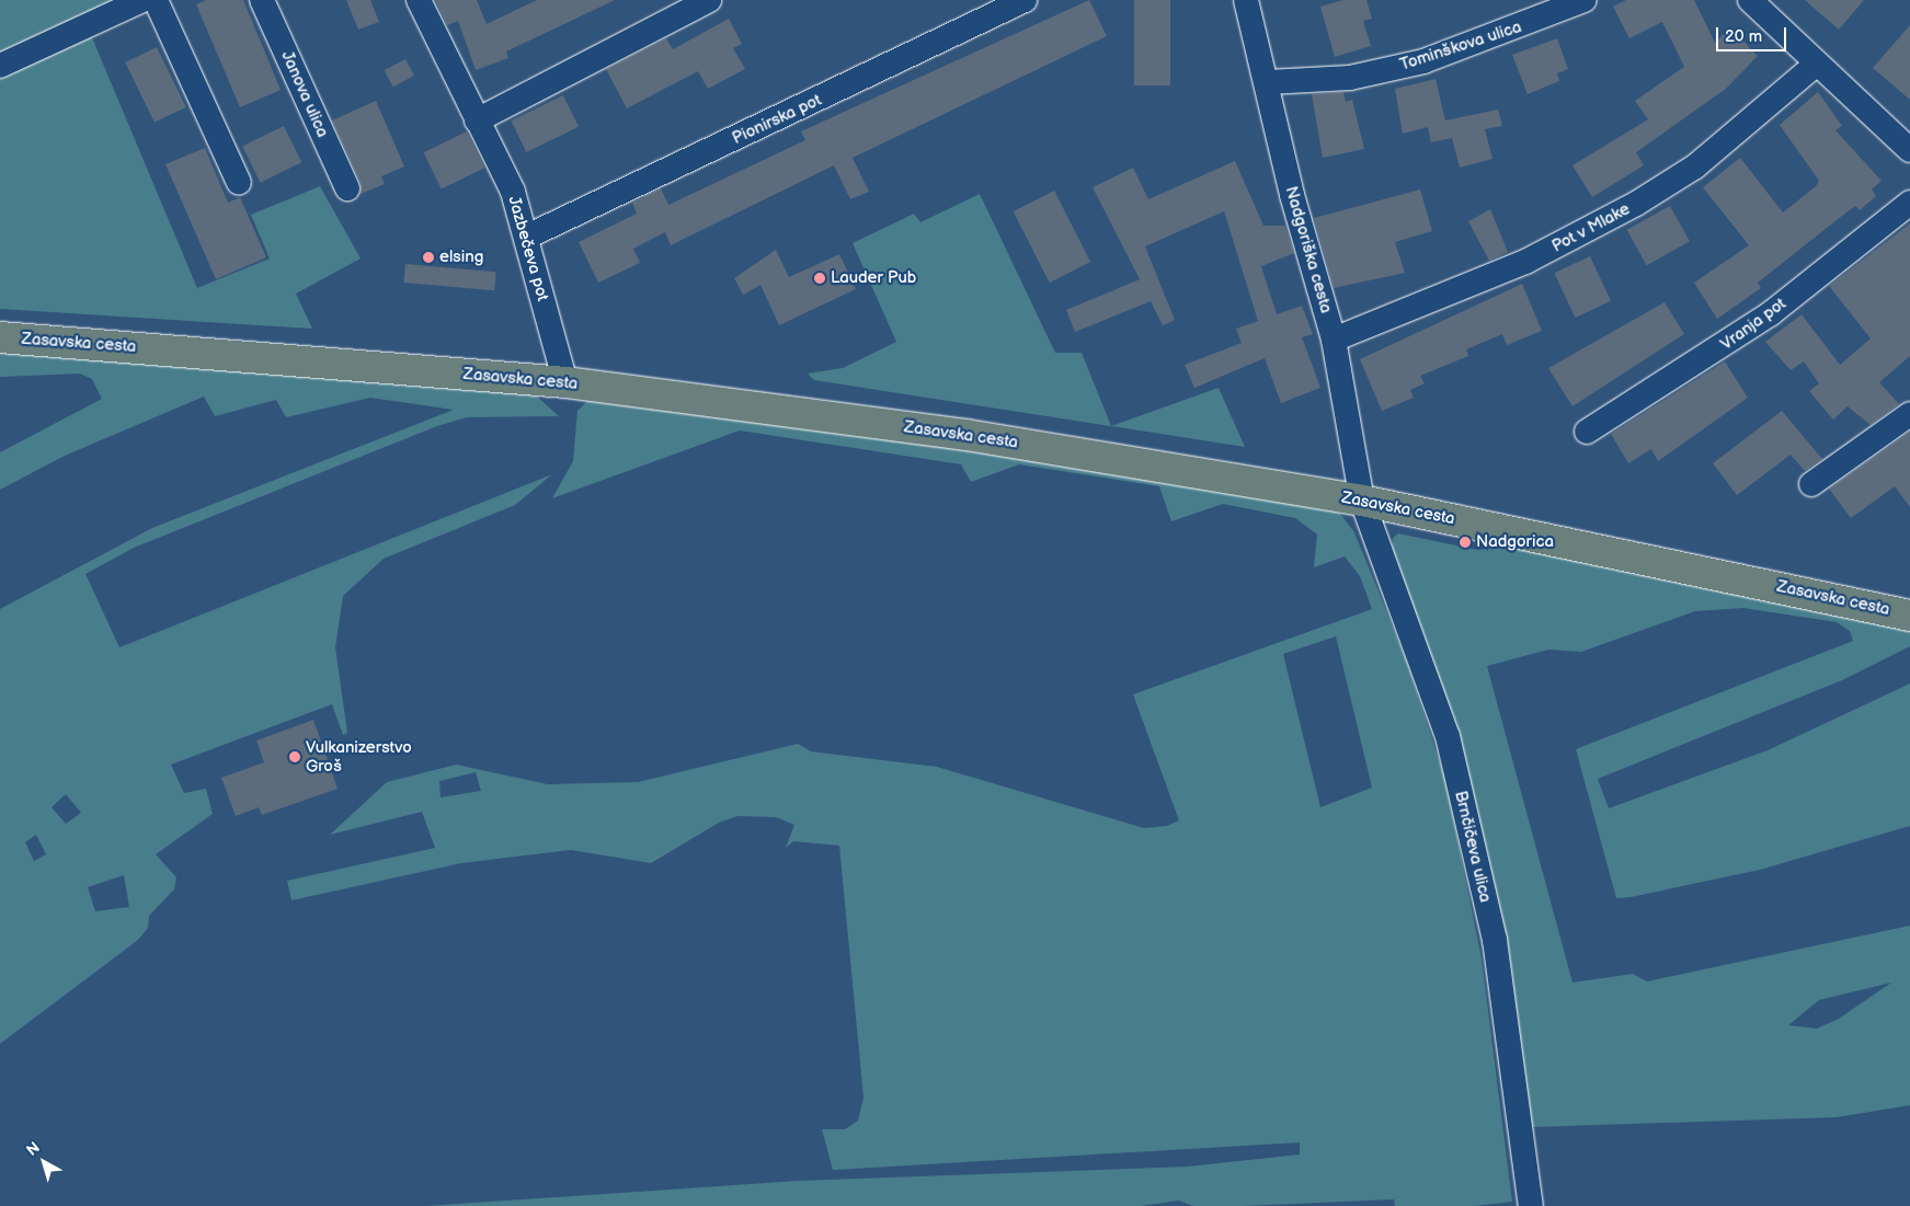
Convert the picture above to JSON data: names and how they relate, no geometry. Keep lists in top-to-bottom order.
{
  "streets": {
    "main road": ["Zasavska cesta"],
    "street": [
      "Tominškova ulica",
      "Janova ulica",
      "Pionirska pot",
      "Pot v Mlake",
      "Jazbečeva pot",
      "Nadgoriška cesta",
      "Vranja pot",
      "Brnčičeva ulica"
    ]
  },
  "crossings": [
    ["Tominškova ulica", "Nadgoriška cesta"],
    ["Pionirska pot", "Jazbečeva pot"],
    ["Pot v Mlake", "Nadgoriška cesta"],
    ["Jazbečeva pot", "Zasavska cesta"],
    ["Nadgoriška cesta", "Zasavska cesta"],
    ["Nadgoriška cesta", "Brnčičeva ulica"],
    ["Zasavska cesta", "Brnčičeva ulica"]
  ],
  "places": [
    "elsing",
    "Lauder Pub",
    "Nadgorica",
    "Vulkanizerstvo Groš"
  ],
  "scale_bar": "20 m",
  "north": "top left"
}
